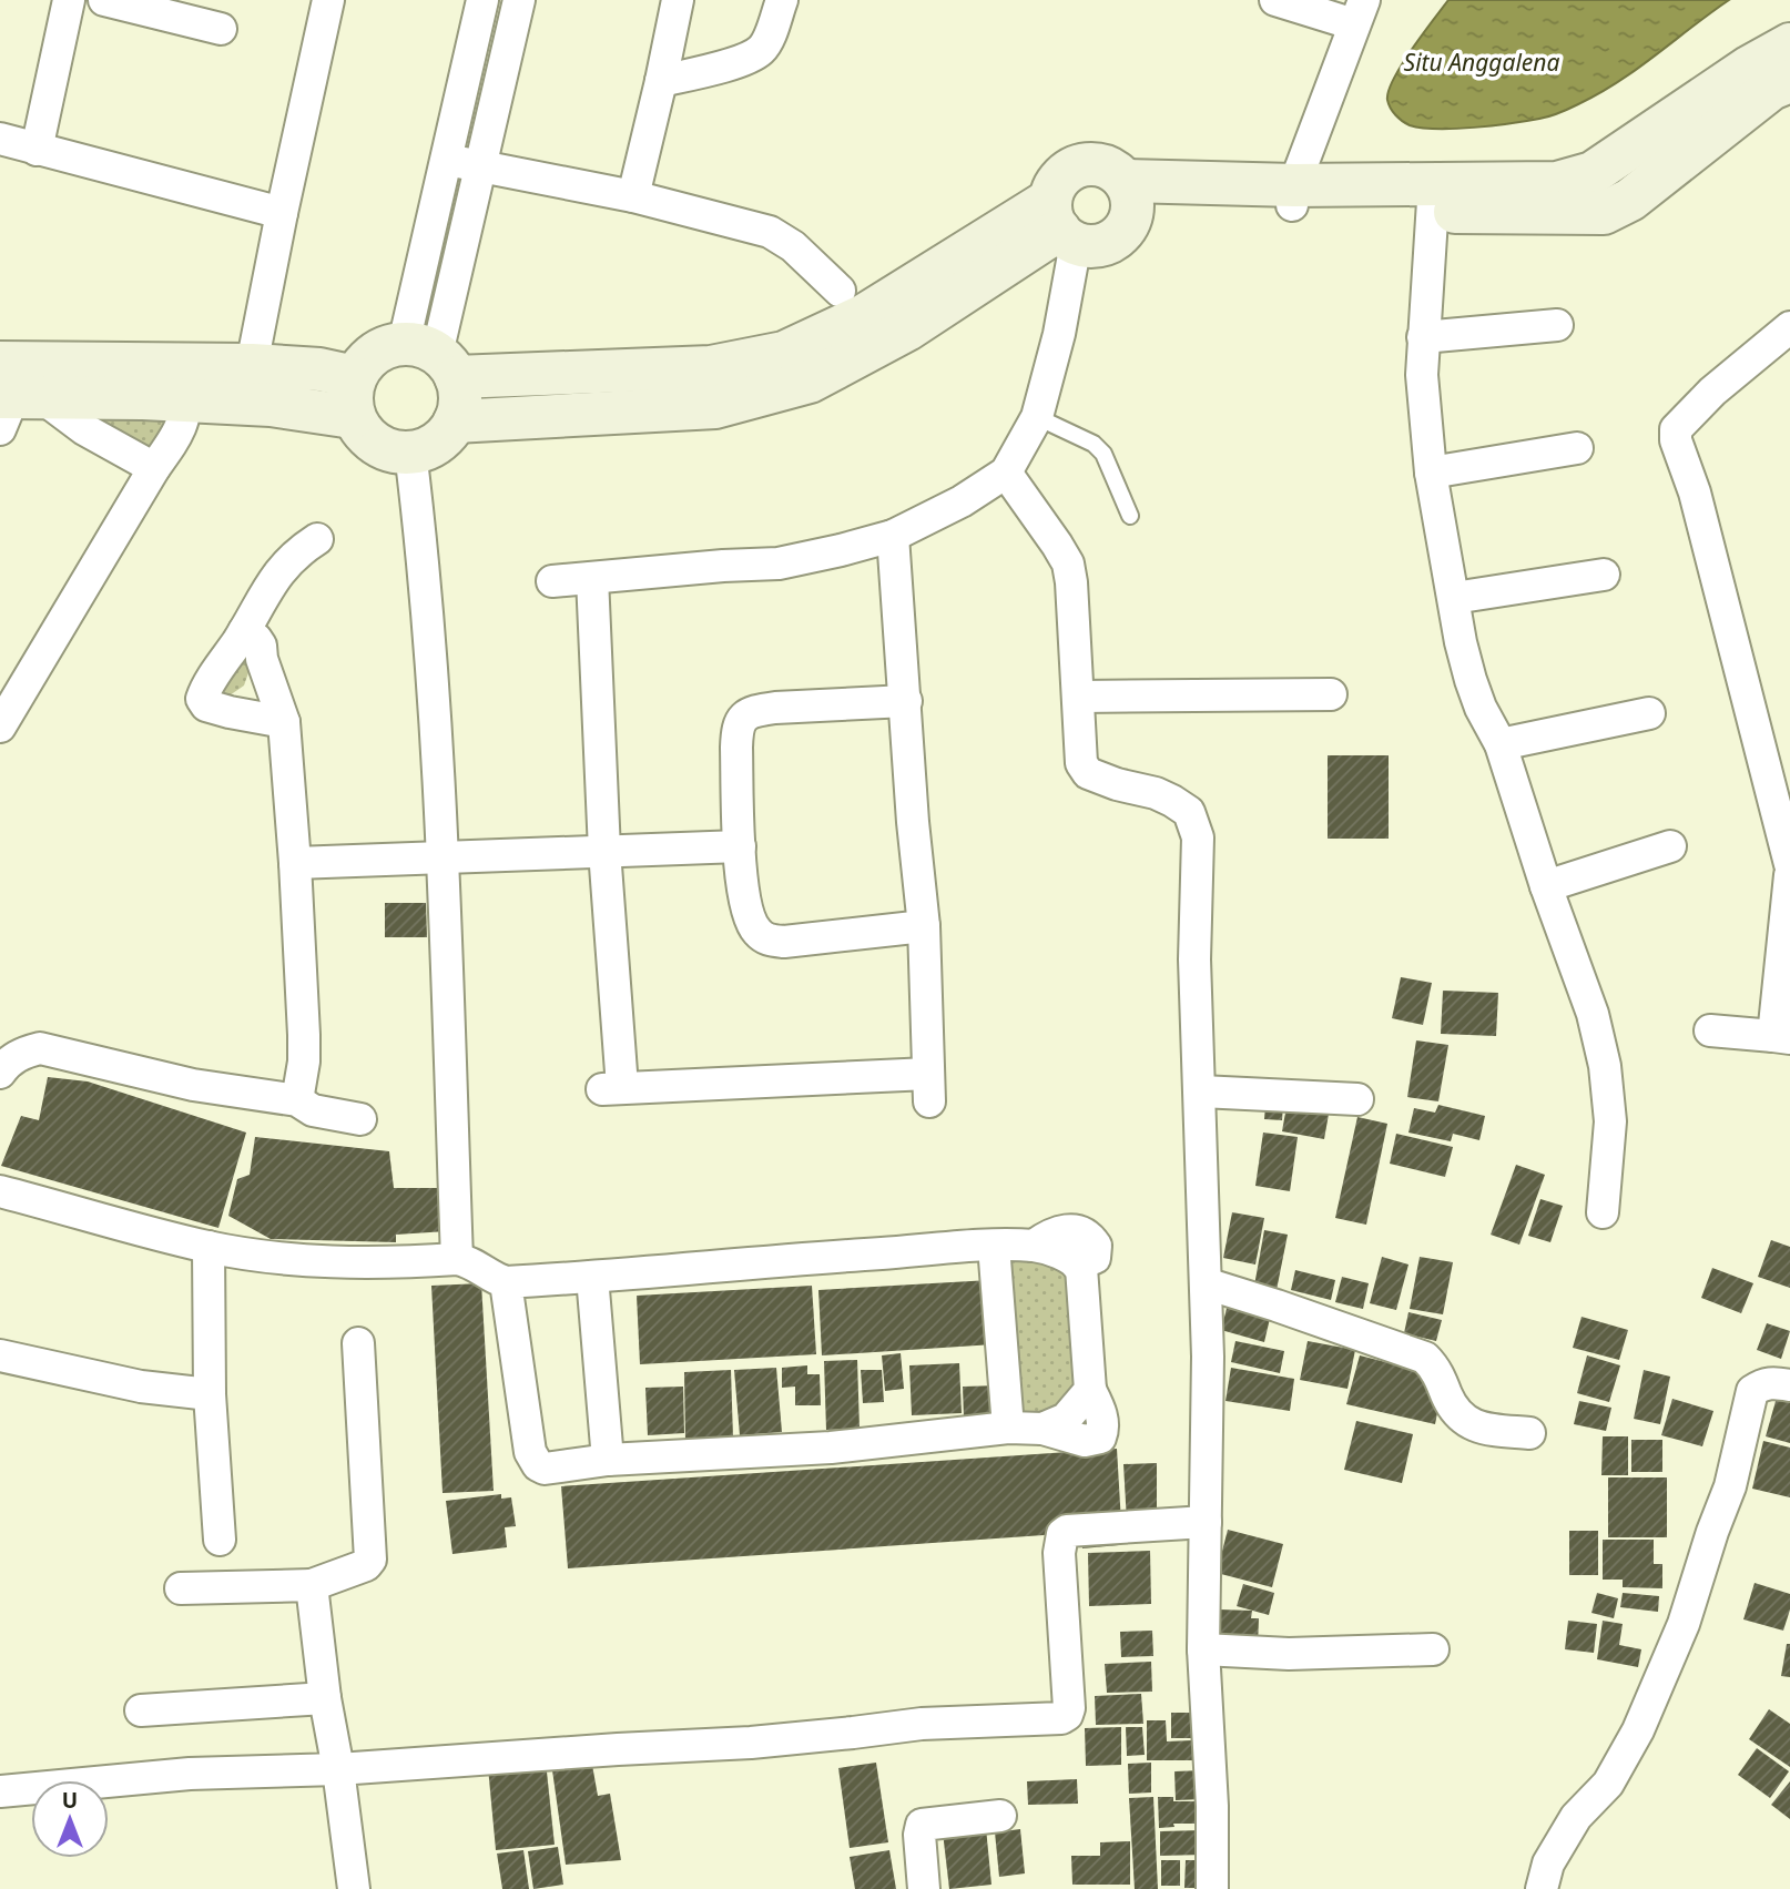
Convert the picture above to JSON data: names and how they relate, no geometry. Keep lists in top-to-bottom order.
{
  "water": ["Situ Anggalena"],
  "north": "top"
}
